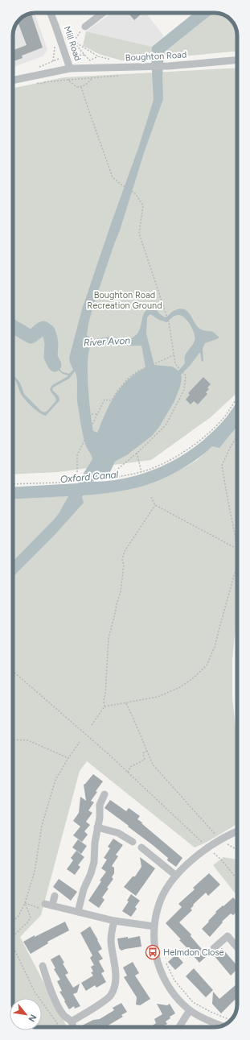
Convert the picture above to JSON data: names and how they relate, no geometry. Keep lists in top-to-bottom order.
{
  "streets": {
    "street": ["Mill Road", "Boughton Road"]
  },
  "crossings": [
    ["Mill Road", "Boughton Road"]
  ],
  "water": ["River Avon", "Oxford Canal"],
  "parks": ["Boughton Road Recreation Ground"],
  "places": {
    "bus stop": ["Helmdon Close"]
  },
  "north": "bottom right"
}
